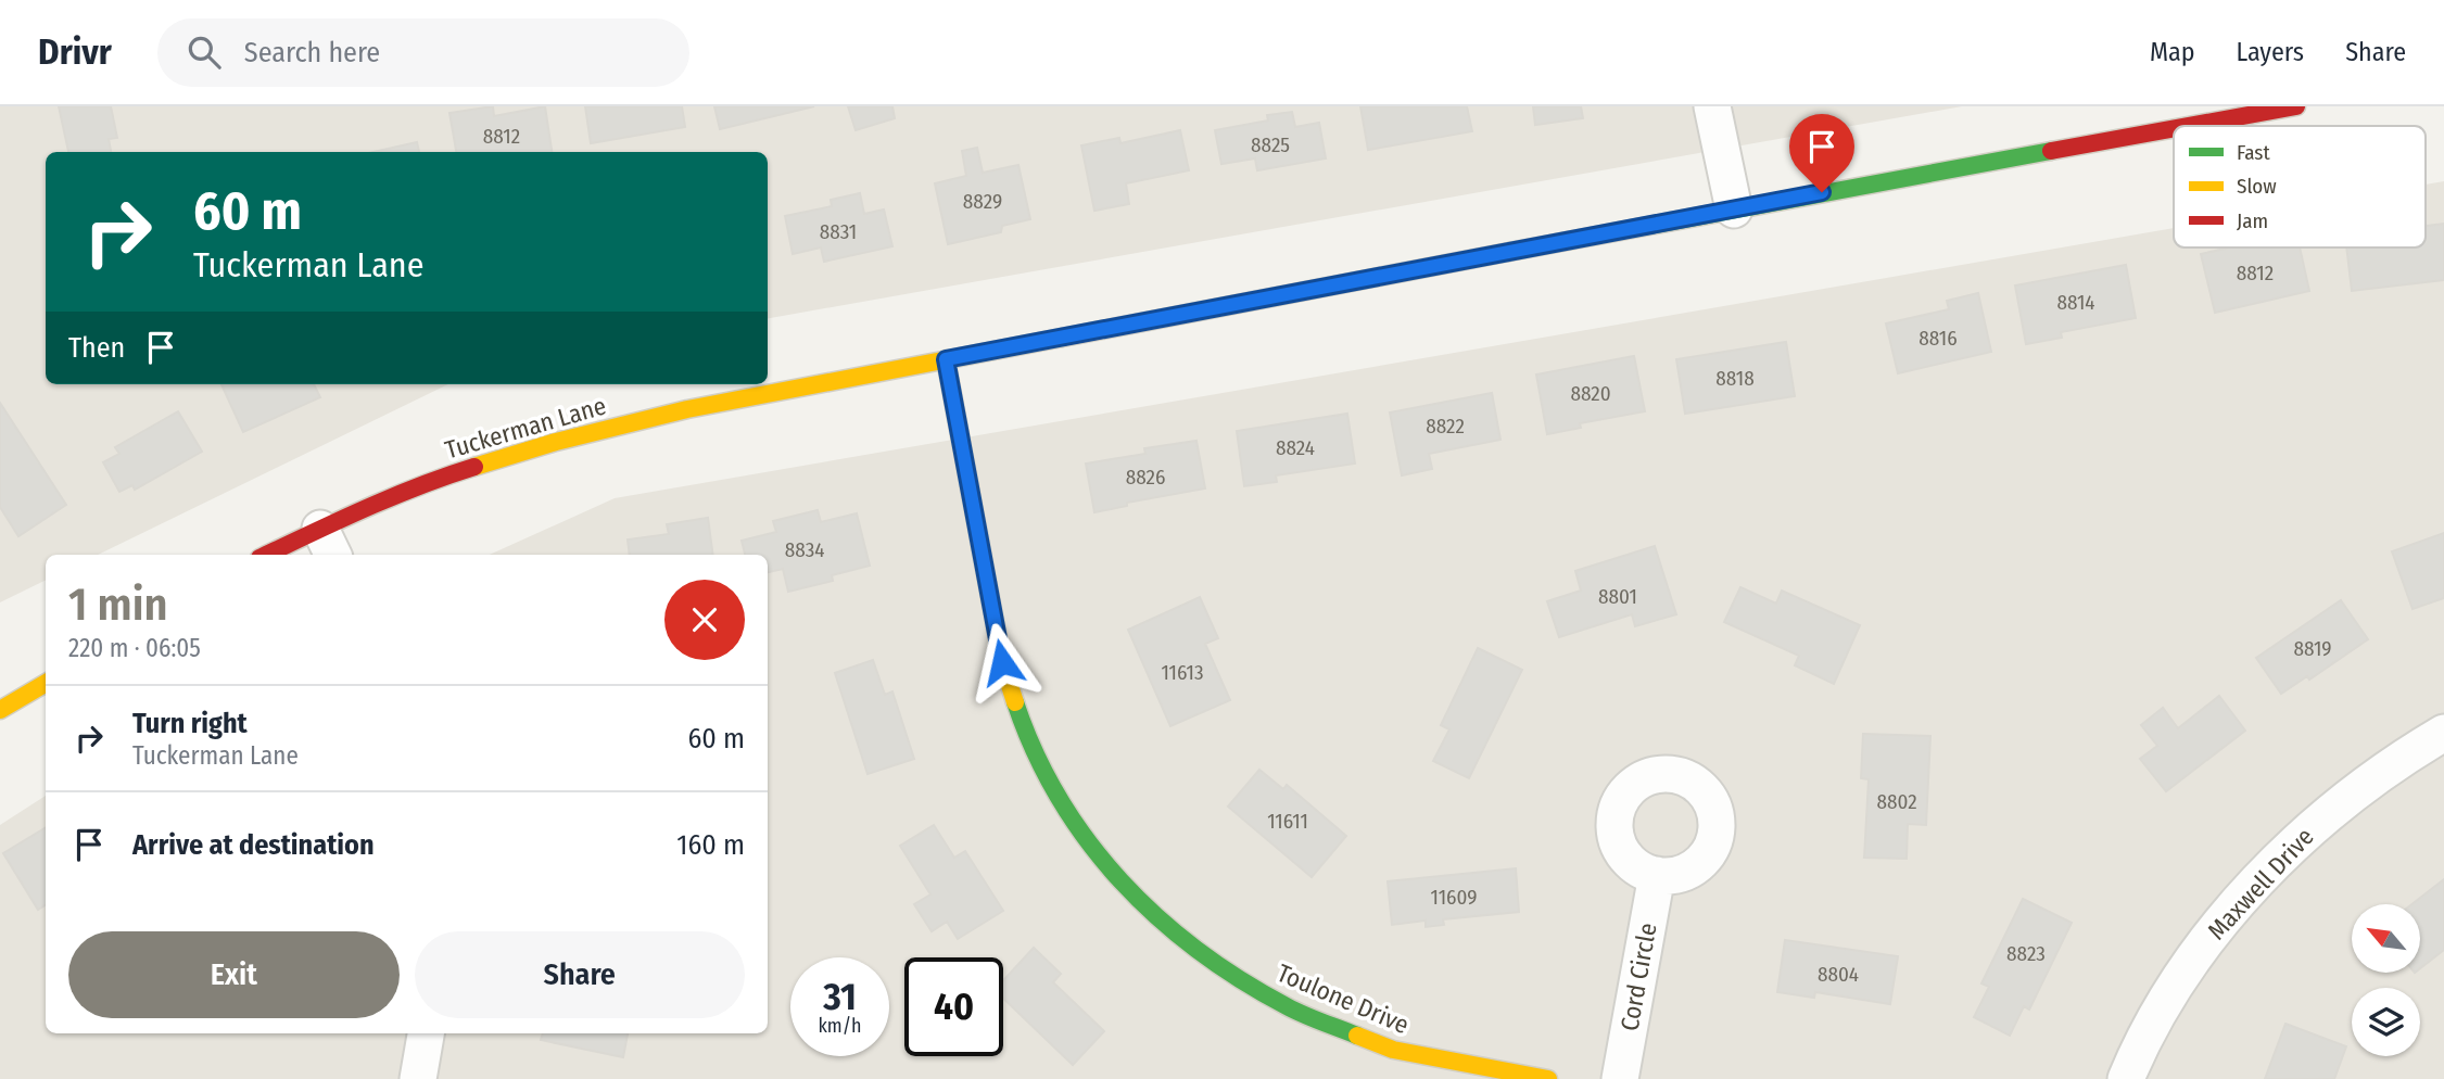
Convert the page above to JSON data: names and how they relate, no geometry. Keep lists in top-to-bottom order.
{
  "streets": {
    "main road": ["Tuckerman Lane", "Toulone Drive"],
    "street": ["Maxwell Drive", "Cord Circle"]
  },
  "crossings": [
    ["Tuckerman Lane", "Toulone Drive"]
  ],
  "house_numbers": [
    "8812",
    "8825",
    "8829",
    "8831",
    "8812",
    "8814",
    "8816",
    "8818",
    "8820",
    "8822",
    "8824",
    "8826",
    "8834",
    "8801",
    "8819",
    "11613",
    "8802",
    "11611",
    "11609",
    "8823",
    "8804"
  ],
  "legend": ["Fast", "Slow", "Jam"],
  "north": "top left",
  "page": {
    "header": "Drivr",
    "search": "Search here",
    "nav": ["Map", "Layers", "Share"],
    "turn": ["60 m", "Tuckerman Lane"],
    "then": "Then",
    "heading": ["1 min", "220 m · 06:05"],
    "list": [
      {
        "name": "Turn right",
        "note": "Tuckerman Lane",
        "value": "60 m"
      },
      {
        "name": "Arrive at destination",
        "value": "160 m"
      }
    ],
    "buttons": ["Exit", "Share"],
    "speed": "31 km/h",
    "limit": "40"
  }
}
